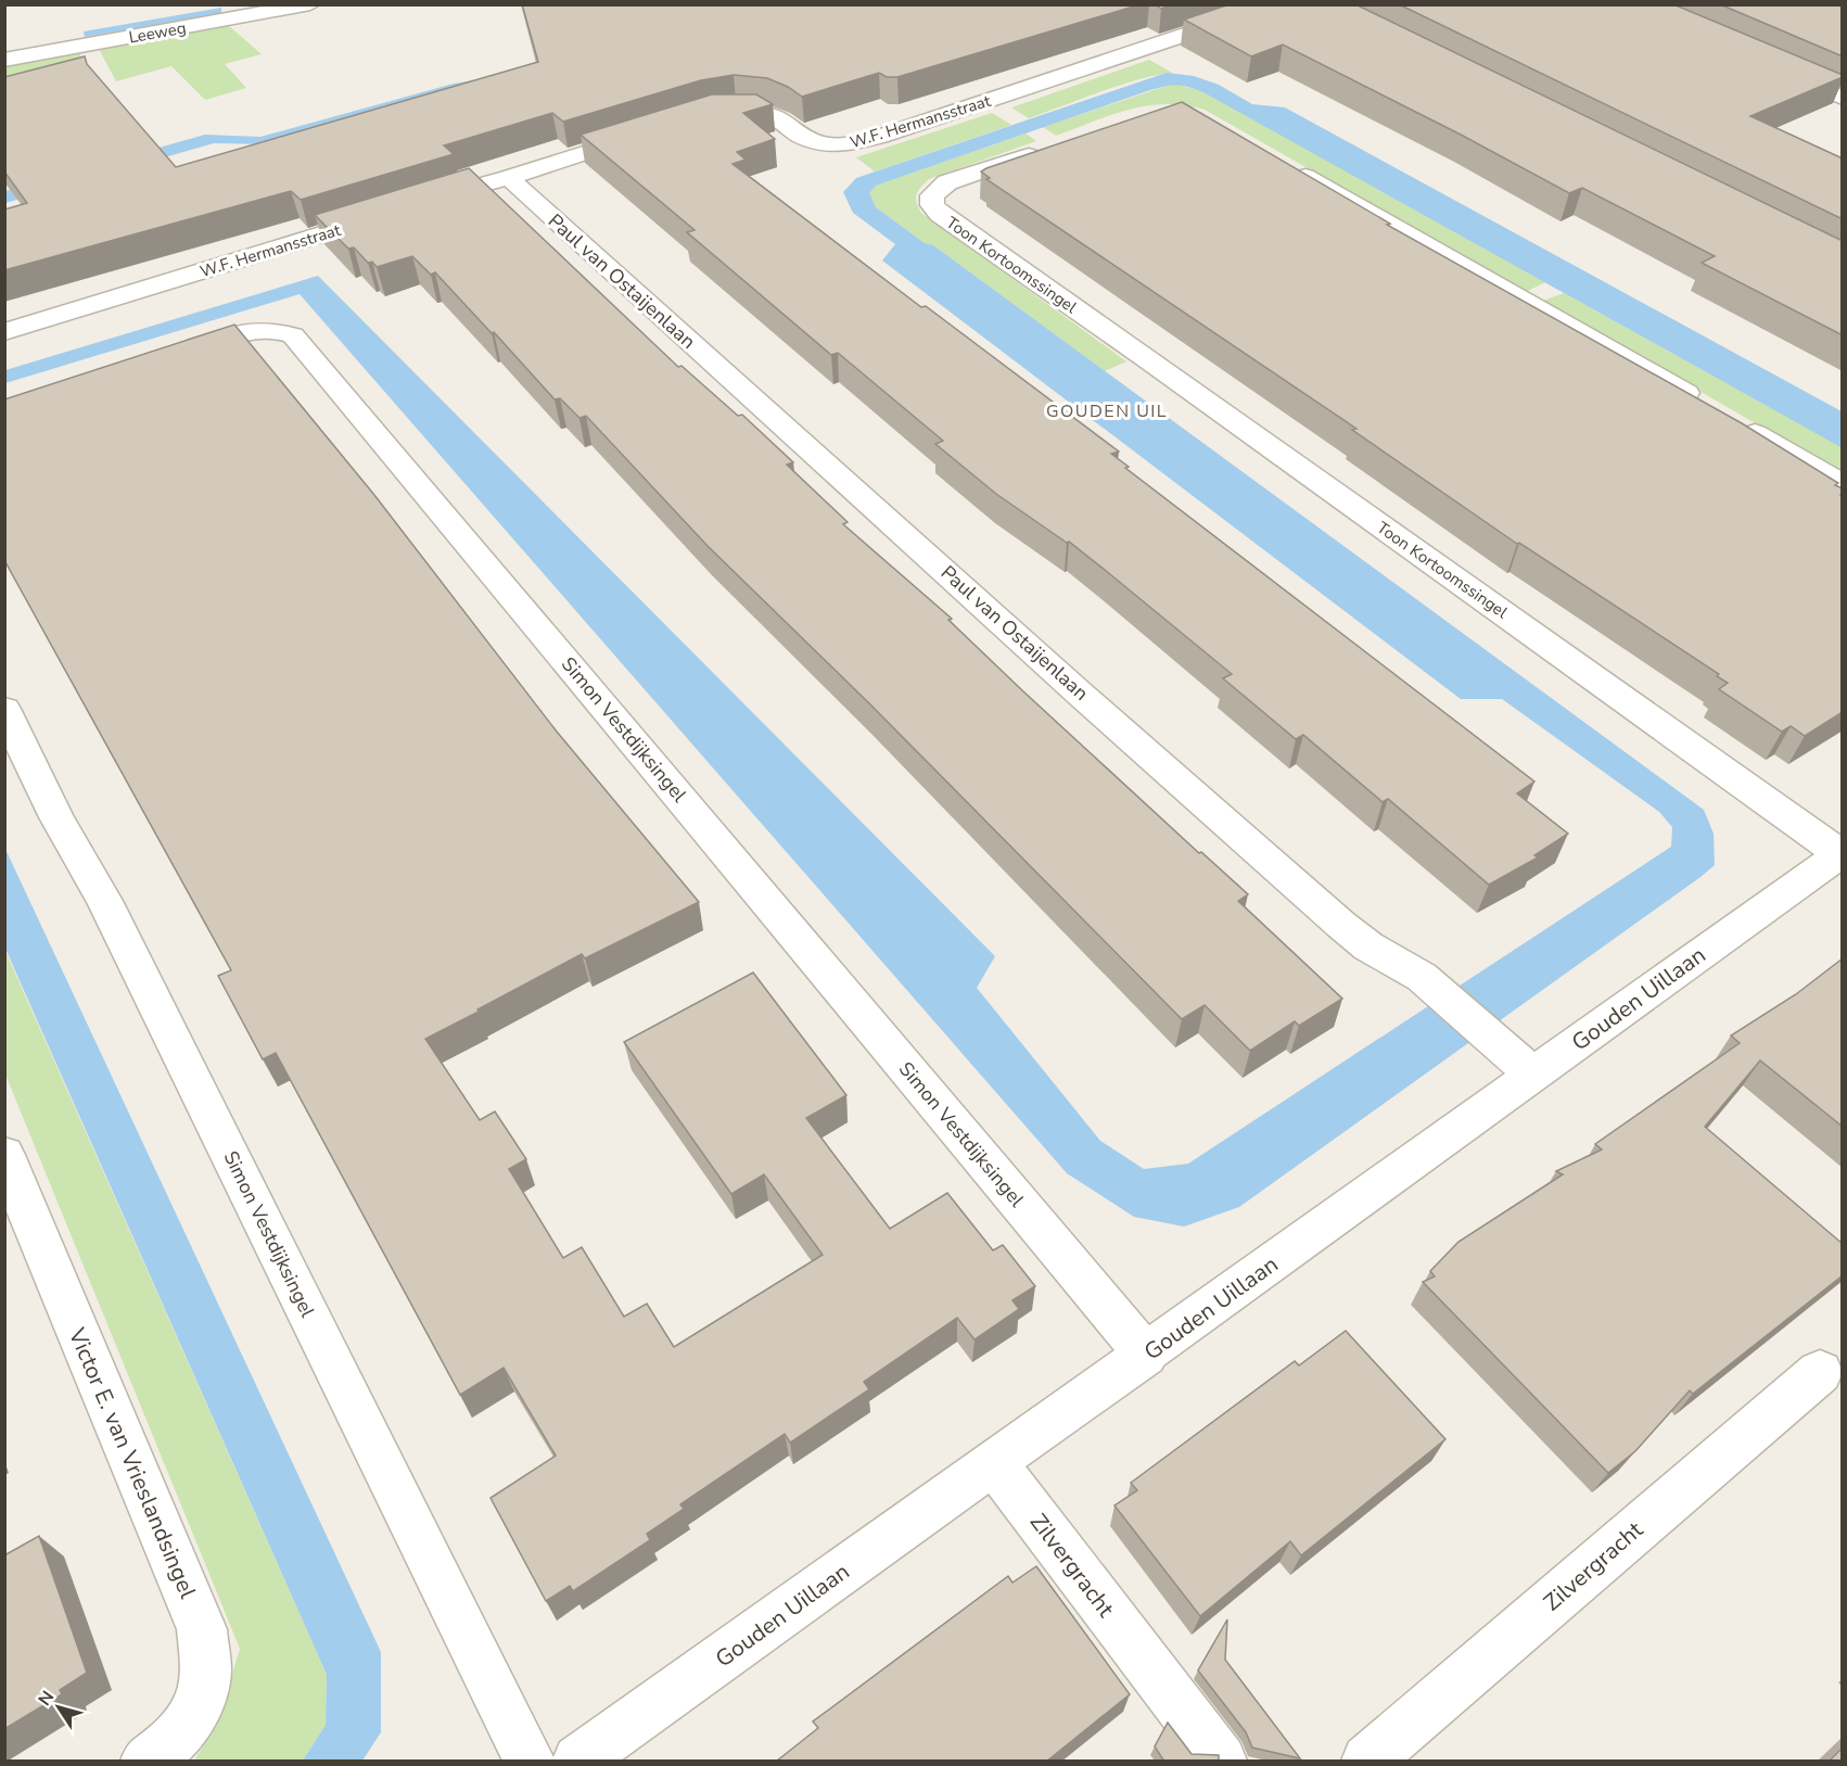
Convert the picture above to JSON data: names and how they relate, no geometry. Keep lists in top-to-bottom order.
{
  "streets": {
    "street": [
      "Leeweg",
      "W.F. Hermansstraat",
      "Toon Kortoomssingel",
      "Paul van Ostaijenlaan",
      "Simon Vestdijksingel",
      "Gouden Uillaan",
      "Victor E. van Vrieslandsingel",
      "Zilvergracht"
    ]
  },
  "crossings": [
    ["Toon Kortoomssingel", "Gouden Uillaan"],
    ["Paul van Ostaijenlaan", "Gouden Uillaan"],
    ["Simon Vestdijksingel", "Gouden Uillaan"],
    ["Gouden Uillaan", "Zilvergracht"]
  ],
  "districts": ["GOUDEN UIL"],
  "north": "top left"
}
